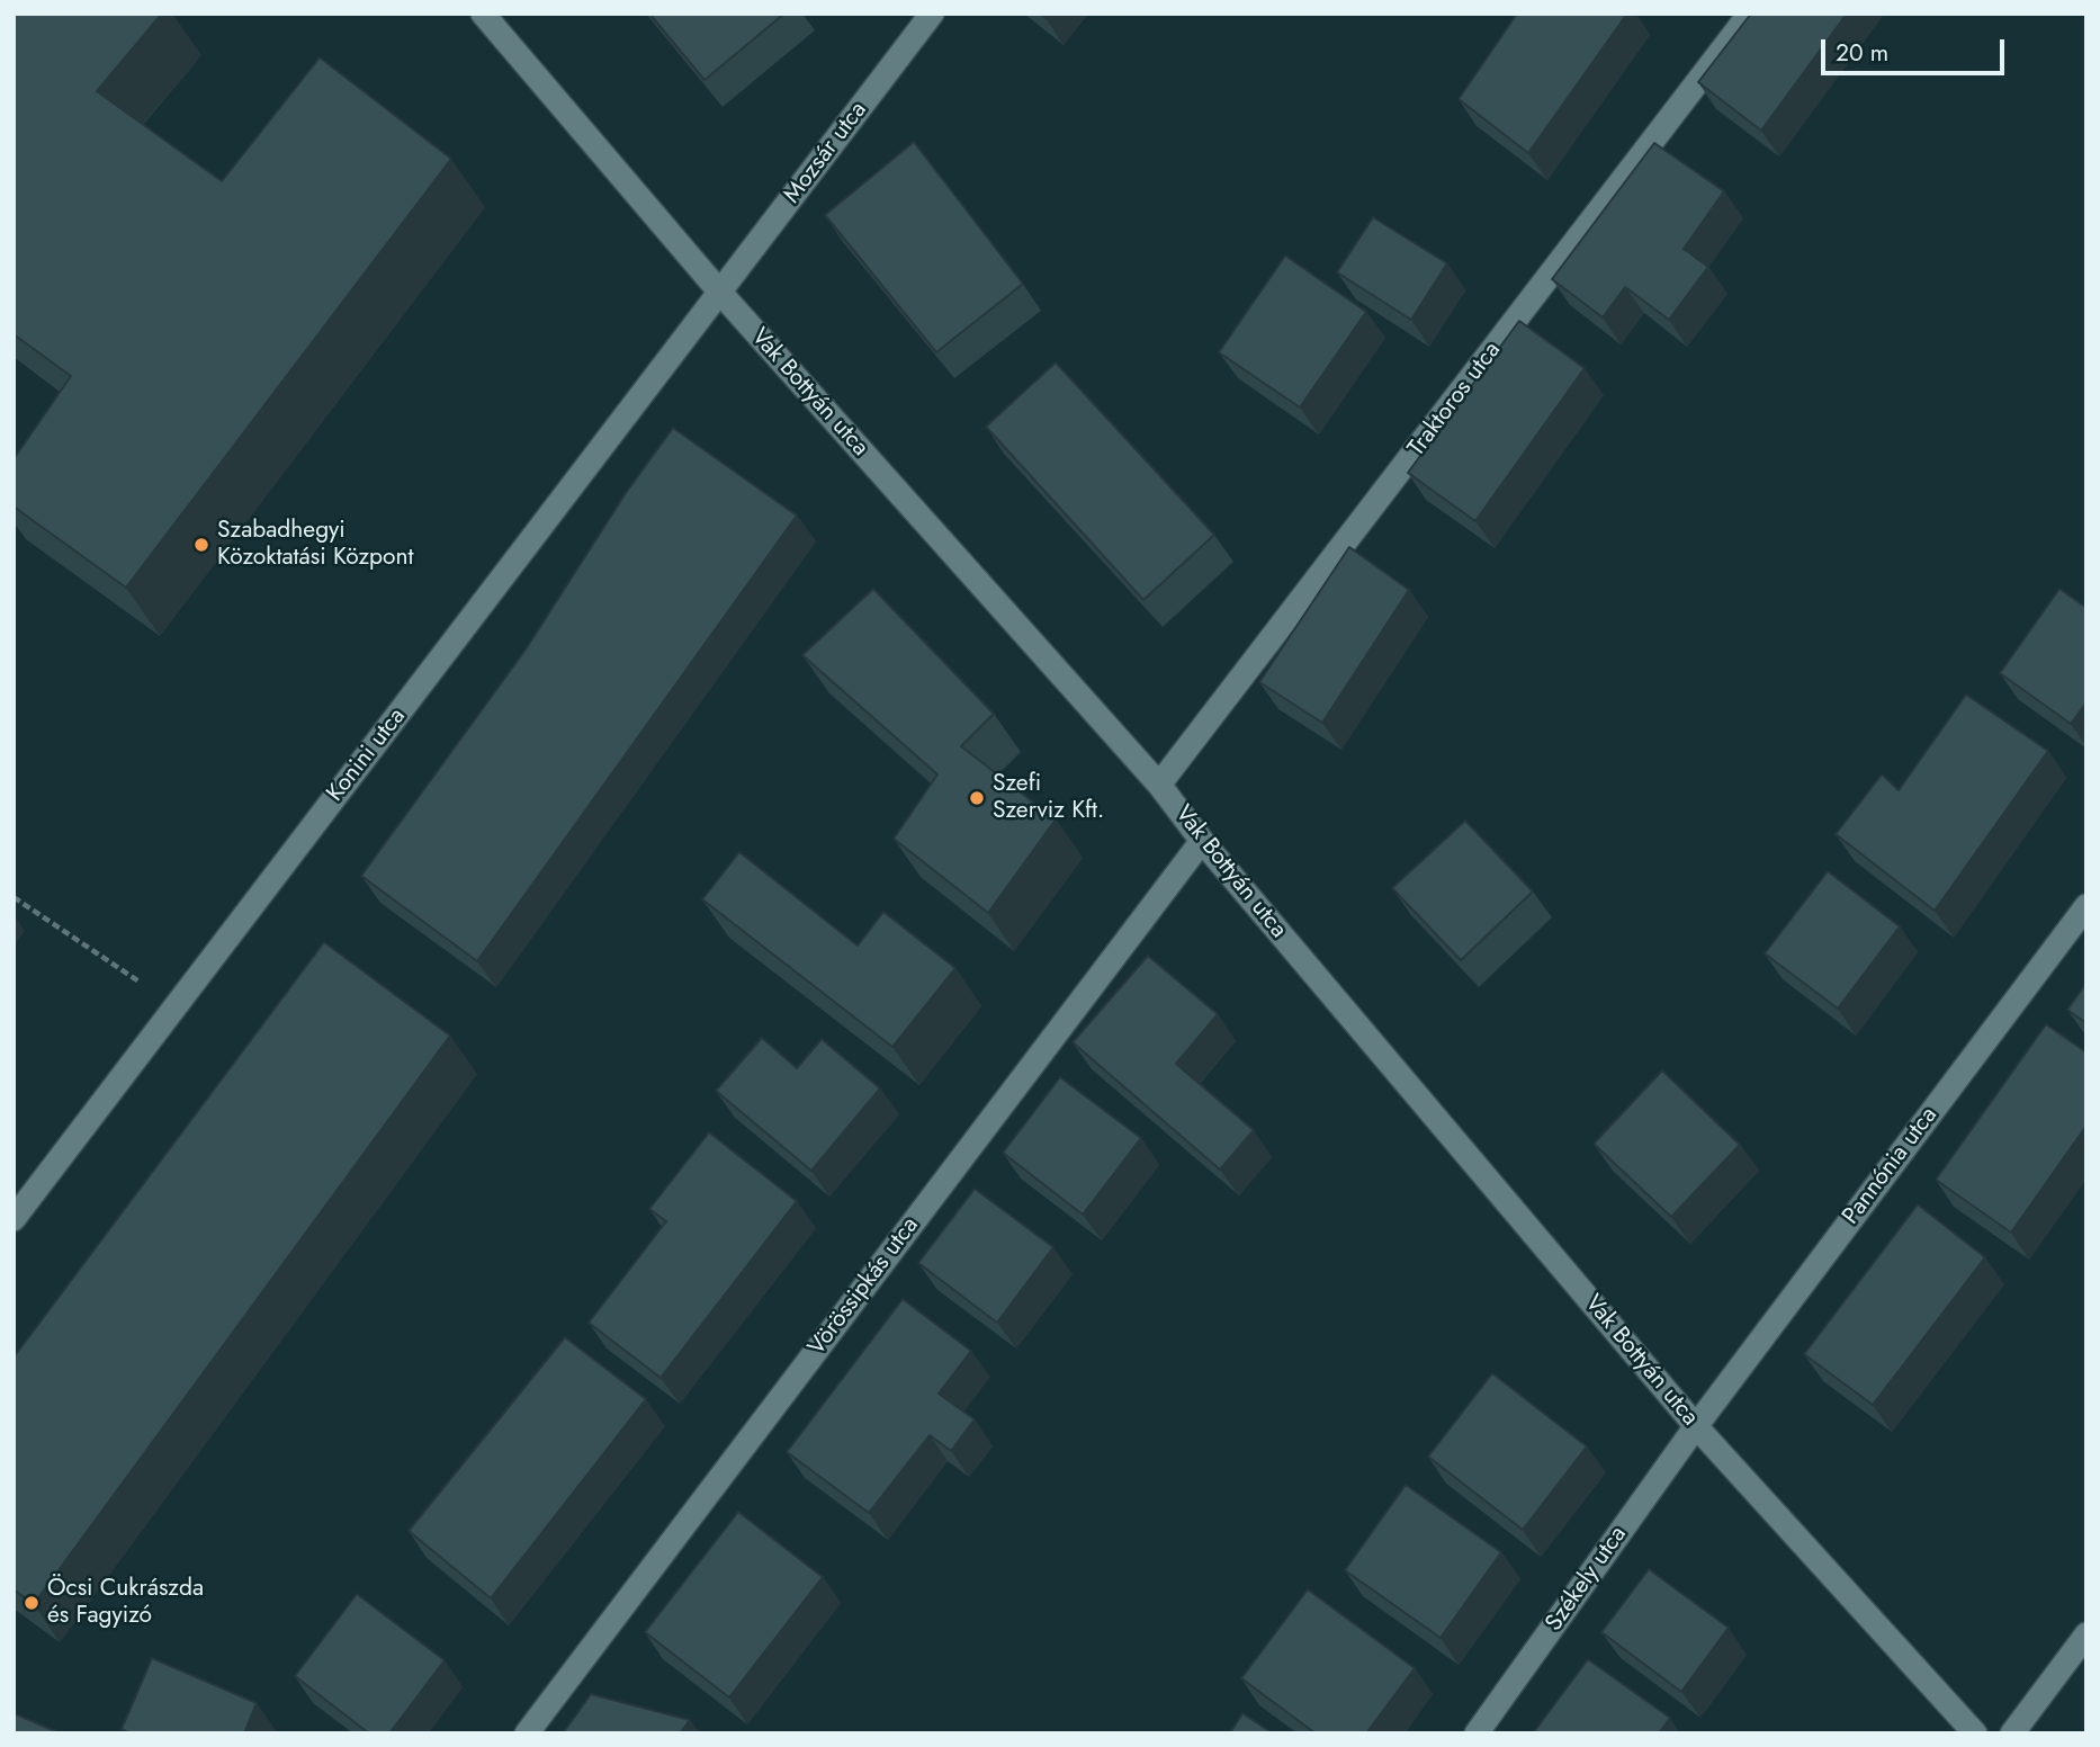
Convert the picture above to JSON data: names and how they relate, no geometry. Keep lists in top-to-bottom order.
{
  "streets": {
    "street": [
      "Mozsár utca",
      "Vak Bottyán utca",
      "Traktoros utca",
      "Konini utca",
      "Pannónia utca",
      "Vörössipkás utca",
      "Székely utca"
    ]
  },
  "crossings": [
    ["Mozsár utca", "Vak Bottyán utca"],
    ["Mozsár utca", "Konini utca"],
    ["Vak Bottyán utca", "Traktoros utca"],
    ["Vak Bottyán utca", "Konini utca"],
    ["Vak Bottyán utca", "Pannónia utca"],
    ["Vak Bottyán utca", "Vörössipkás utca"],
    ["Vak Bottyán utca", "Székely utca"],
    ["Pannónia utca", "Székely utca"]
  ],
  "places": ["Szabadhegyi Közoktatási Központ", "Szefi Szerviz Kft.", "Öcsi Cukrászda és Fagyizó"],
  "scale_bar": "20 m"
}
